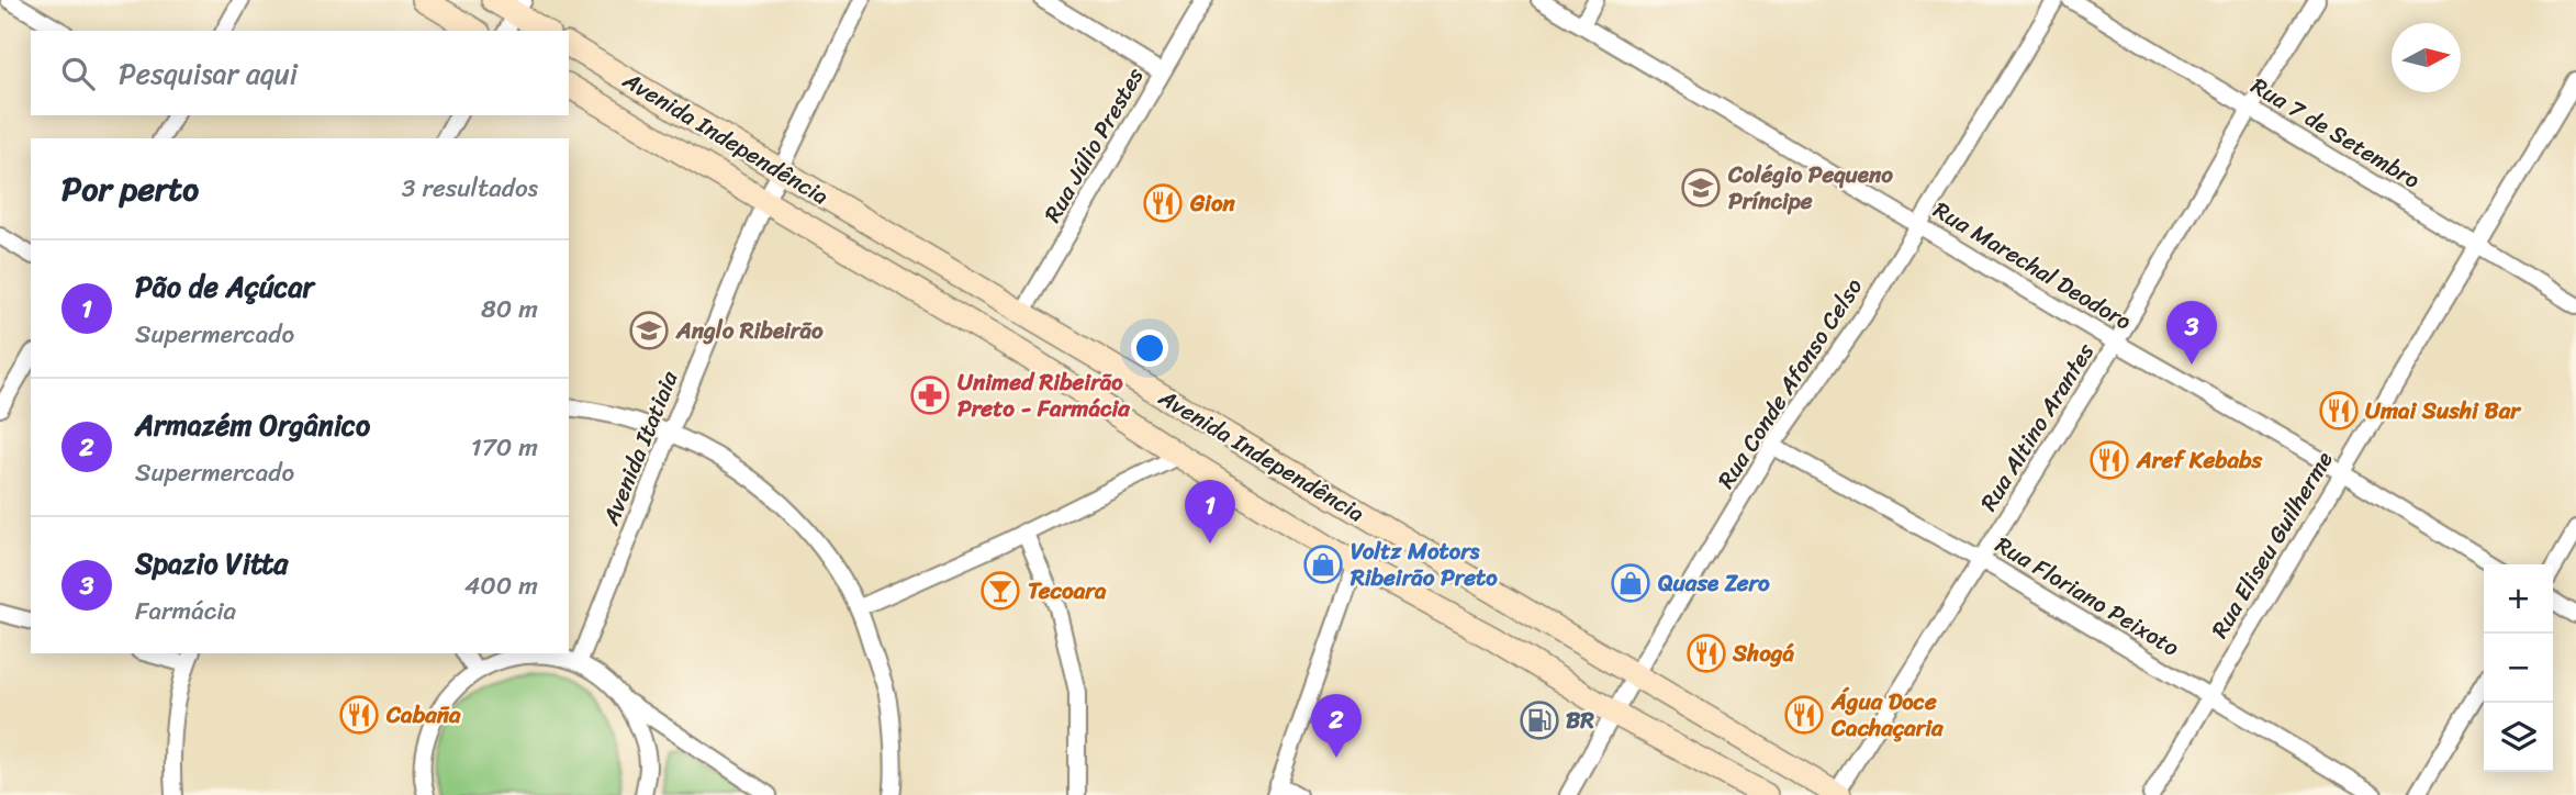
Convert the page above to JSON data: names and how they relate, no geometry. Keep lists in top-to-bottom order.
{
  "streets": {
    "main road": ["Avenida Independência"],
    "street": [
      "Rua 7 de Setembro",
      "Rua Júlio Prestes",
      "Rua Marechal Deodoro",
      "Rua Conde Afonso Celso",
      "Rua Altino Arantes",
      "Avenida Itatiaia",
      "Rua Eliseu Guilherme",
      "Rua Floriano Peixoto"
    ]
  },
  "crossings": [
    ["Rua 7 de Setembro", "Rua Altino Arantes"],
    ["Rua 7 de Setembro", "Rua Eliseu Guilherme"],
    ["Avenida Independência", "Rua Júlio Prestes"],
    ["Avenida Independência", "Rua Conde Afonso Celso"],
    ["Avenida Independência", "Rua Altino Arantes"],
    ["Avenida Independência", "Avenida Itatiaia"],
    ["Rua Marechal Deodoro", "Rua Conde Afonso Celso"],
    ["Rua Marechal Deodoro", "Rua Altino Arantes"],
    ["Rua Marechal Deodoro", "Rua Eliseu Guilherme"],
    ["Rua Conde Afonso Celso", "Rua Floriano Peixoto"],
    ["Rua Altino Arantes", "Rua Floriano Peixoto"],
    ["Rua Eliseu Guilherme", "Rua Floriano Peixoto"]
  ],
  "places": {
    "school or university": ["Colégio Pequeno Príncipe", "Anglo Ribeirão"],
    "restaurant": [
      "Gion",
      "Umai Sushi Bar",
      "Aref Kebabs",
      "Shogá",
      "Cabaña",
      "Água Doce Cachaçaria"
    ],
    "pharmacy": ["Unimed Ribeirão Preto - Farmácia"],
    "shop": ["Voltz Motors Ribeirão Preto", "Quase Zero"],
    "bar": ["Tecoara"],
    "fuel station": ["BR"]
  },
  "north": "right",
  "page": {
    "search": "Pesquisar aqui",
    "heading": ["Por perto", "3 resultados"],
    "list": [
      {
        "mark": "1",
        "name": "Pão de Açúcar",
        "note": "Supermercado",
        "value": "80 m"
      },
      {
        "mark": "2",
        "name": "Armazém Orgânico",
        "note": "Supermercado",
        "value": "170 m"
      },
      {
        "mark": "3",
        "name": "Spazio Vitta",
        "note": "Farmácia",
        "value": "400 m"
      }
    ],
    "pins": ["3", "1", "2"],
    "map_buttons": ["+", "−"]
  }
}
